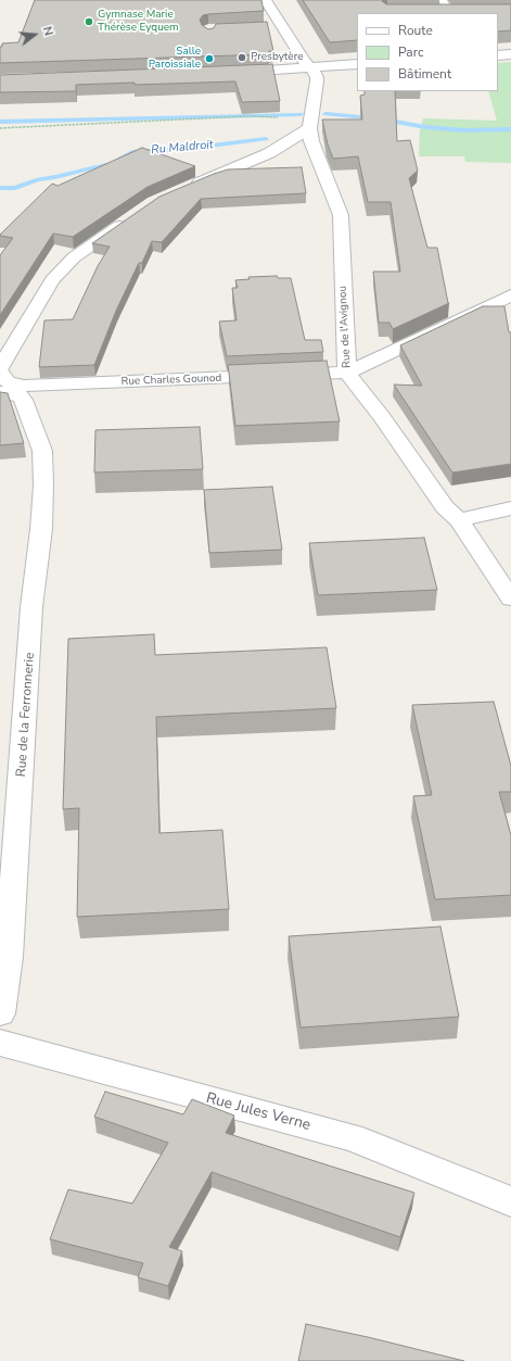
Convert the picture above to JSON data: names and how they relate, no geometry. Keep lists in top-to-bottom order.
{
  "streets": {
    "street": [
      "Rue de l'Avignou",
      "Rue Charles Gounod",
      "Rue de la Ferronnerie",
      "Rue Jules Verne"
    ]
  },
  "crossings": [
    ["Rue de l'Avignou", "Rue Charles Gounod"]
  ],
  "water": ["Ru Maldroit"],
  "places": ["Gymnase Marie Thérèse Eyquem", "Presbytère", "Salle Paroissiale"],
  "legend": ["Route", "Parc", "Bâtiment"],
  "north": "right"
}
